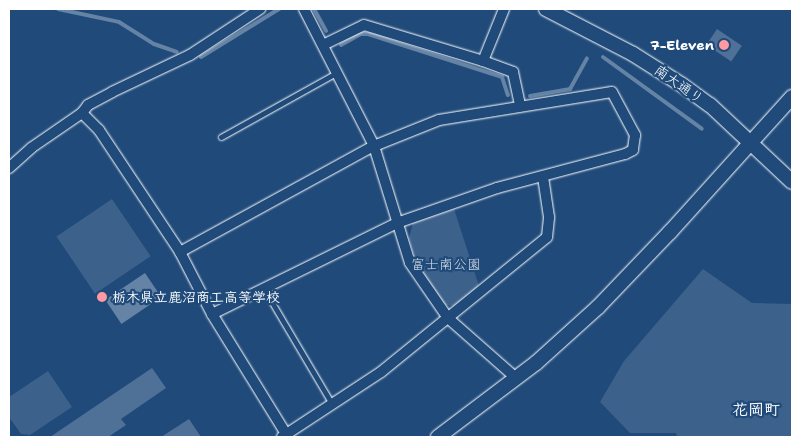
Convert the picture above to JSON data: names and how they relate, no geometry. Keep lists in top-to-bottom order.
{
  "streets": {
    "street": ["南大通り"]
  },
  "districts": ["花岡町"],
  "parks": ["富士南公園"],
  "places": ["7-Eleven", "栃木県立鹿沼商工高等学校"]
}
